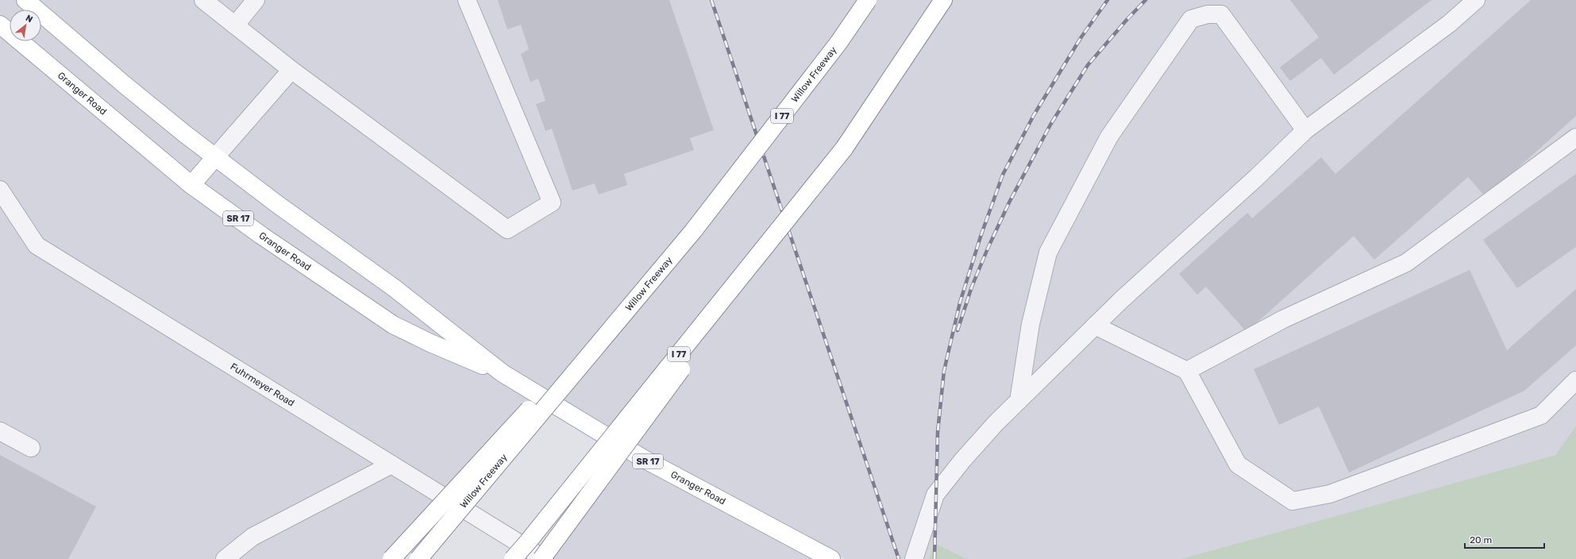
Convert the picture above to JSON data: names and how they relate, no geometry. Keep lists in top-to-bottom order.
{
  "streets": {
    "main road": [
      "Willow Freeway",
      "Granger Road",
      "I 77",
      "SR 17"
    ],
    "street": ["Fuhrmeyer Road"]
  },
  "scale_bar": "20 m",
  "north": "top right"
}
